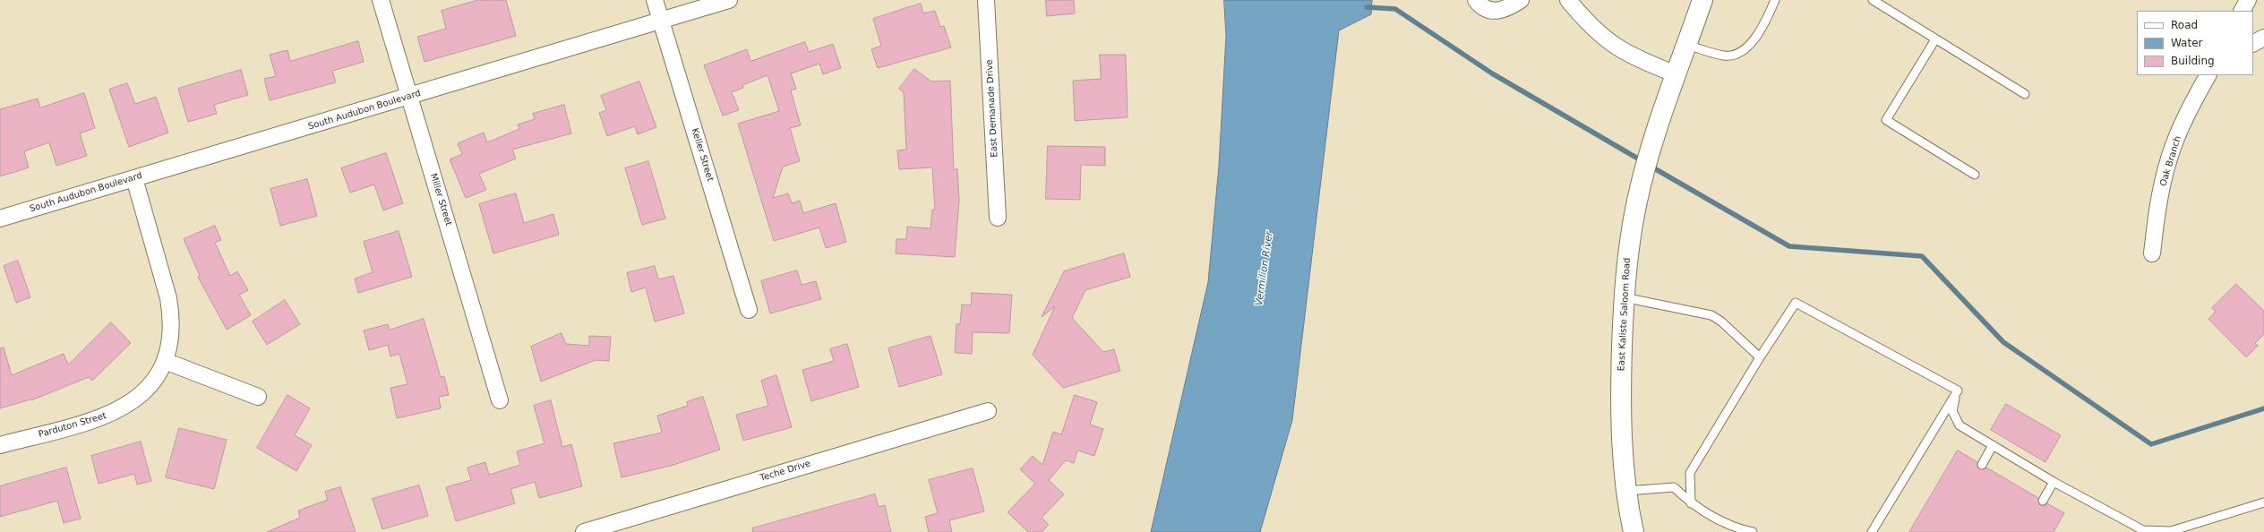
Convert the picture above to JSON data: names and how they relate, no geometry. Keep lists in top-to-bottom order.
{
  "streets": {
    "main road": ["East Kaliste Saloom Road"],
    "street": [
      "East Demanade Drive",
      "South Audubon Boulevard",
      "Keller Street",
      "Oak Branch",
      "Miller Street",
      "Parduton Street",
      "Teche Drive"
    ]
  },
  "crossings": [
    ["South Audubon Boulevard", "Keller Street"],
    ["South Audubon Boulevard", "Miller Street"],
    ["South Audubon Boulevard", "Parduton Street"]
  ],
  "water": ["Vermilion River"],
  "legend": ["Road", "Water", "Building"]
}
